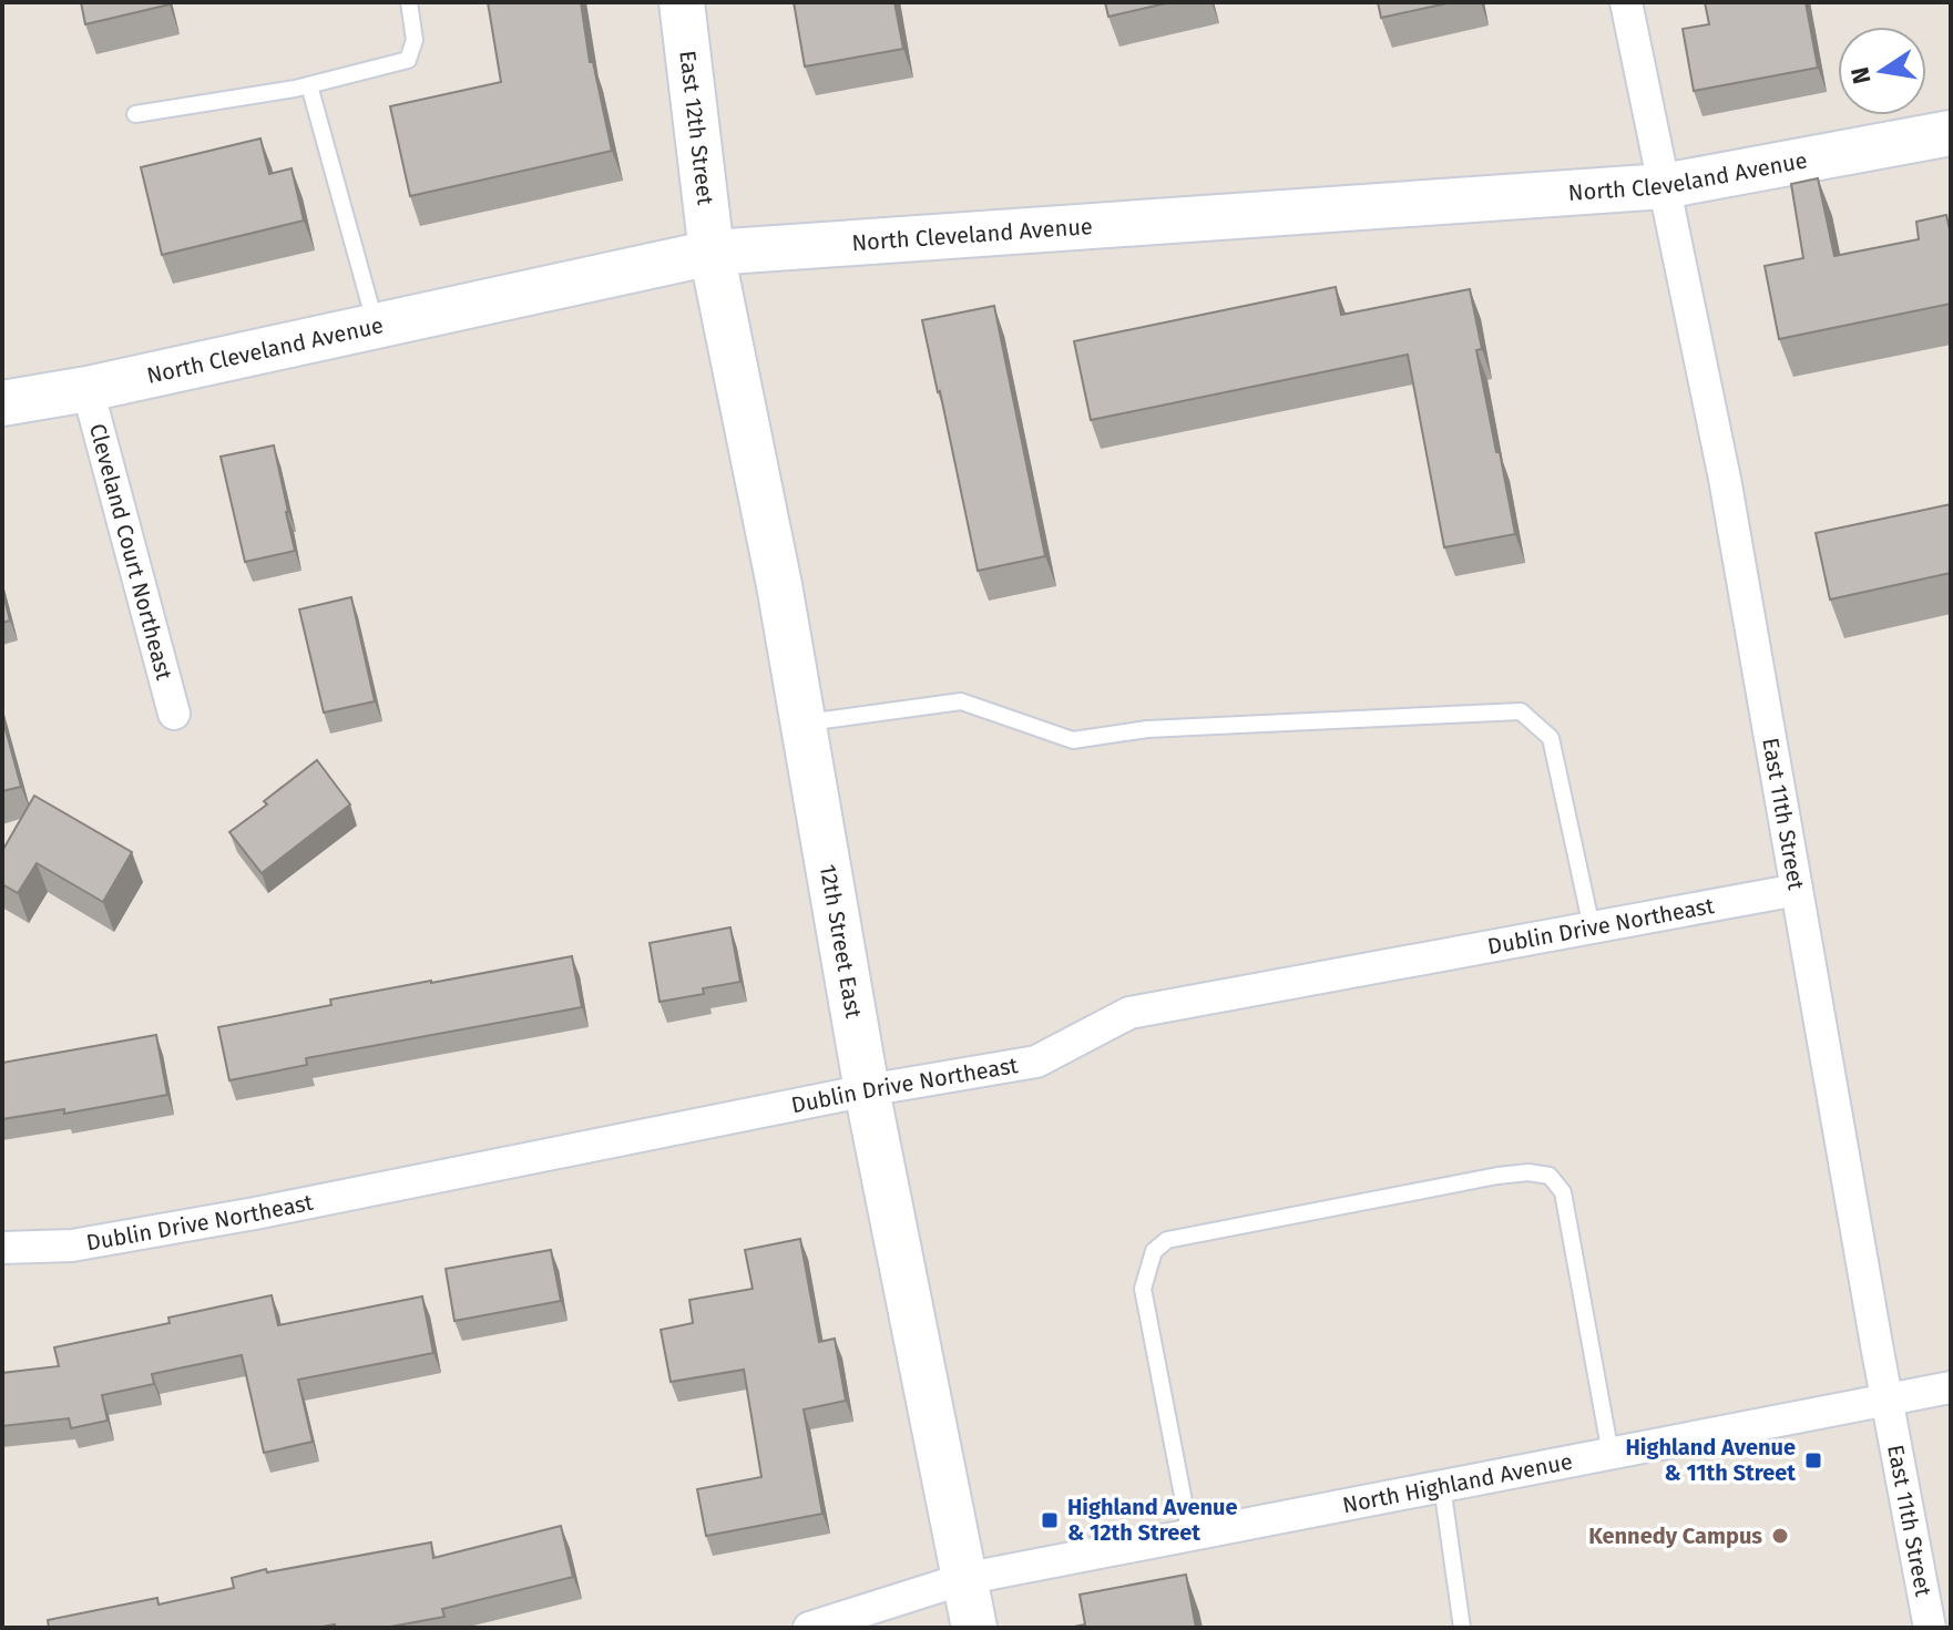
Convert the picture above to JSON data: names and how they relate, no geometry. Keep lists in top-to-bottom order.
{
  "streets": {
    "street": [
      "East 12th Street",
      "North Cleveland Avenue",
      "Cleveland Court Northeast",
      "East 11th Street",
      "Dublin Drive Northeast",
      "12th Street East",
      "North Highland Avenue"
    ]
  },
  "crossings": [
    ["East 12th Street", "North Cleveland Avenue"],
    ["East 12th Street", "12th Street East"],
    ["North Cleveland Avenue", "Cleveland Court Northeast"],
    ["North Cleveland Avenue", "East 11th Street"],
    ["North Cleveland Avenue", "12th Street East"],
    ["East 11th Street", "Dublin Drive Northeast"],
    ["East 11th Street", "North Highland Avenue"],
    ["Dublin Drive Northeast", "12th Street East"],
    ["12th Street East", "North Highland Avenue"]
  ],
  "places": {
    "transit": ["Highland Avenue & 11th Street", "Highland Avenue & 12th Street"],
    "other": ["Kennedy Campus"]
  },
  "north": "left"
}
